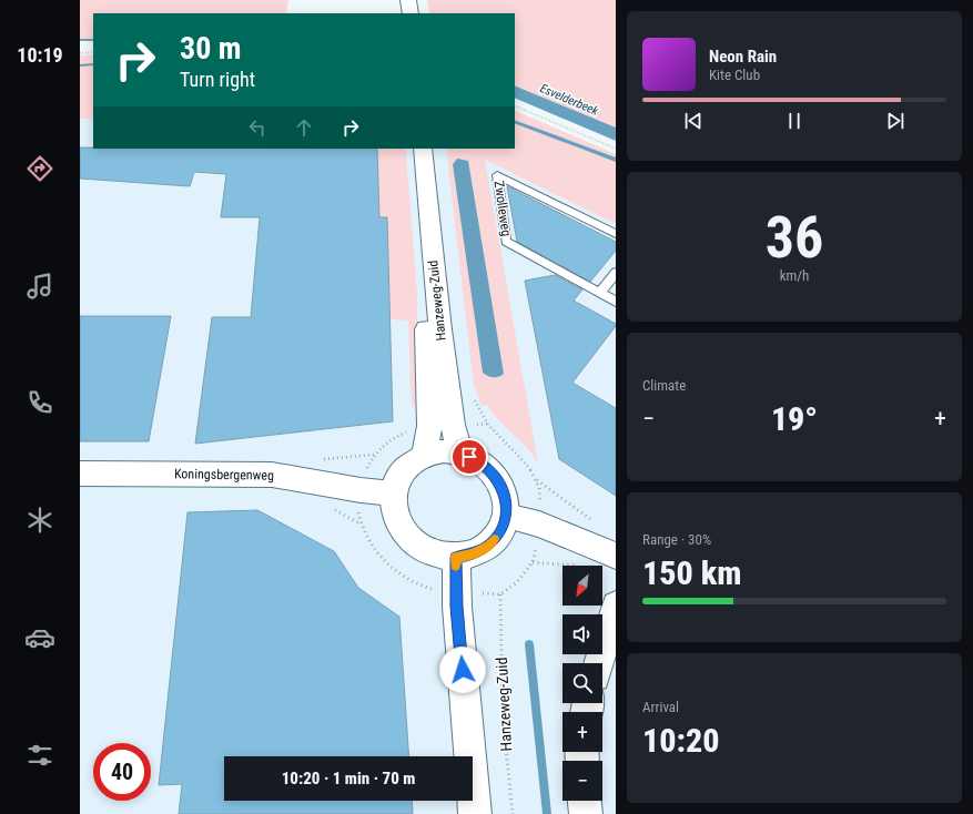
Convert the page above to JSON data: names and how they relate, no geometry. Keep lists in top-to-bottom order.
{
  "streets": {
    "street": ["Hanzeweg-Zuid", "Koningsbergenweg"],
    "lane": ["Zwolleweg"]
  },
  "crossings": [
    ["Hanzeweg-Zuid", "Koningsbergenweg"]
  ],
  "water": ["Esvelderbeek"],
  "north": "bottom left",
  "page": {
    "tabs": "10:19",
    "turn": ["30 m", "Turn right"],
    "song": ["Neon Rain", "Kite Club"],
    "tile": [
      ["36", "km/h"],
      "Climate",
      ["Range · 30%", "150 km"],
      ["Arrival", "10:20"]
    ],
    "heat": ["−", "19°", "+"],
    "map_buttons": ["+", "−"],
    "limit": "40",
    "trip": "10:20 · 1 min · 70 m"
  }
}
